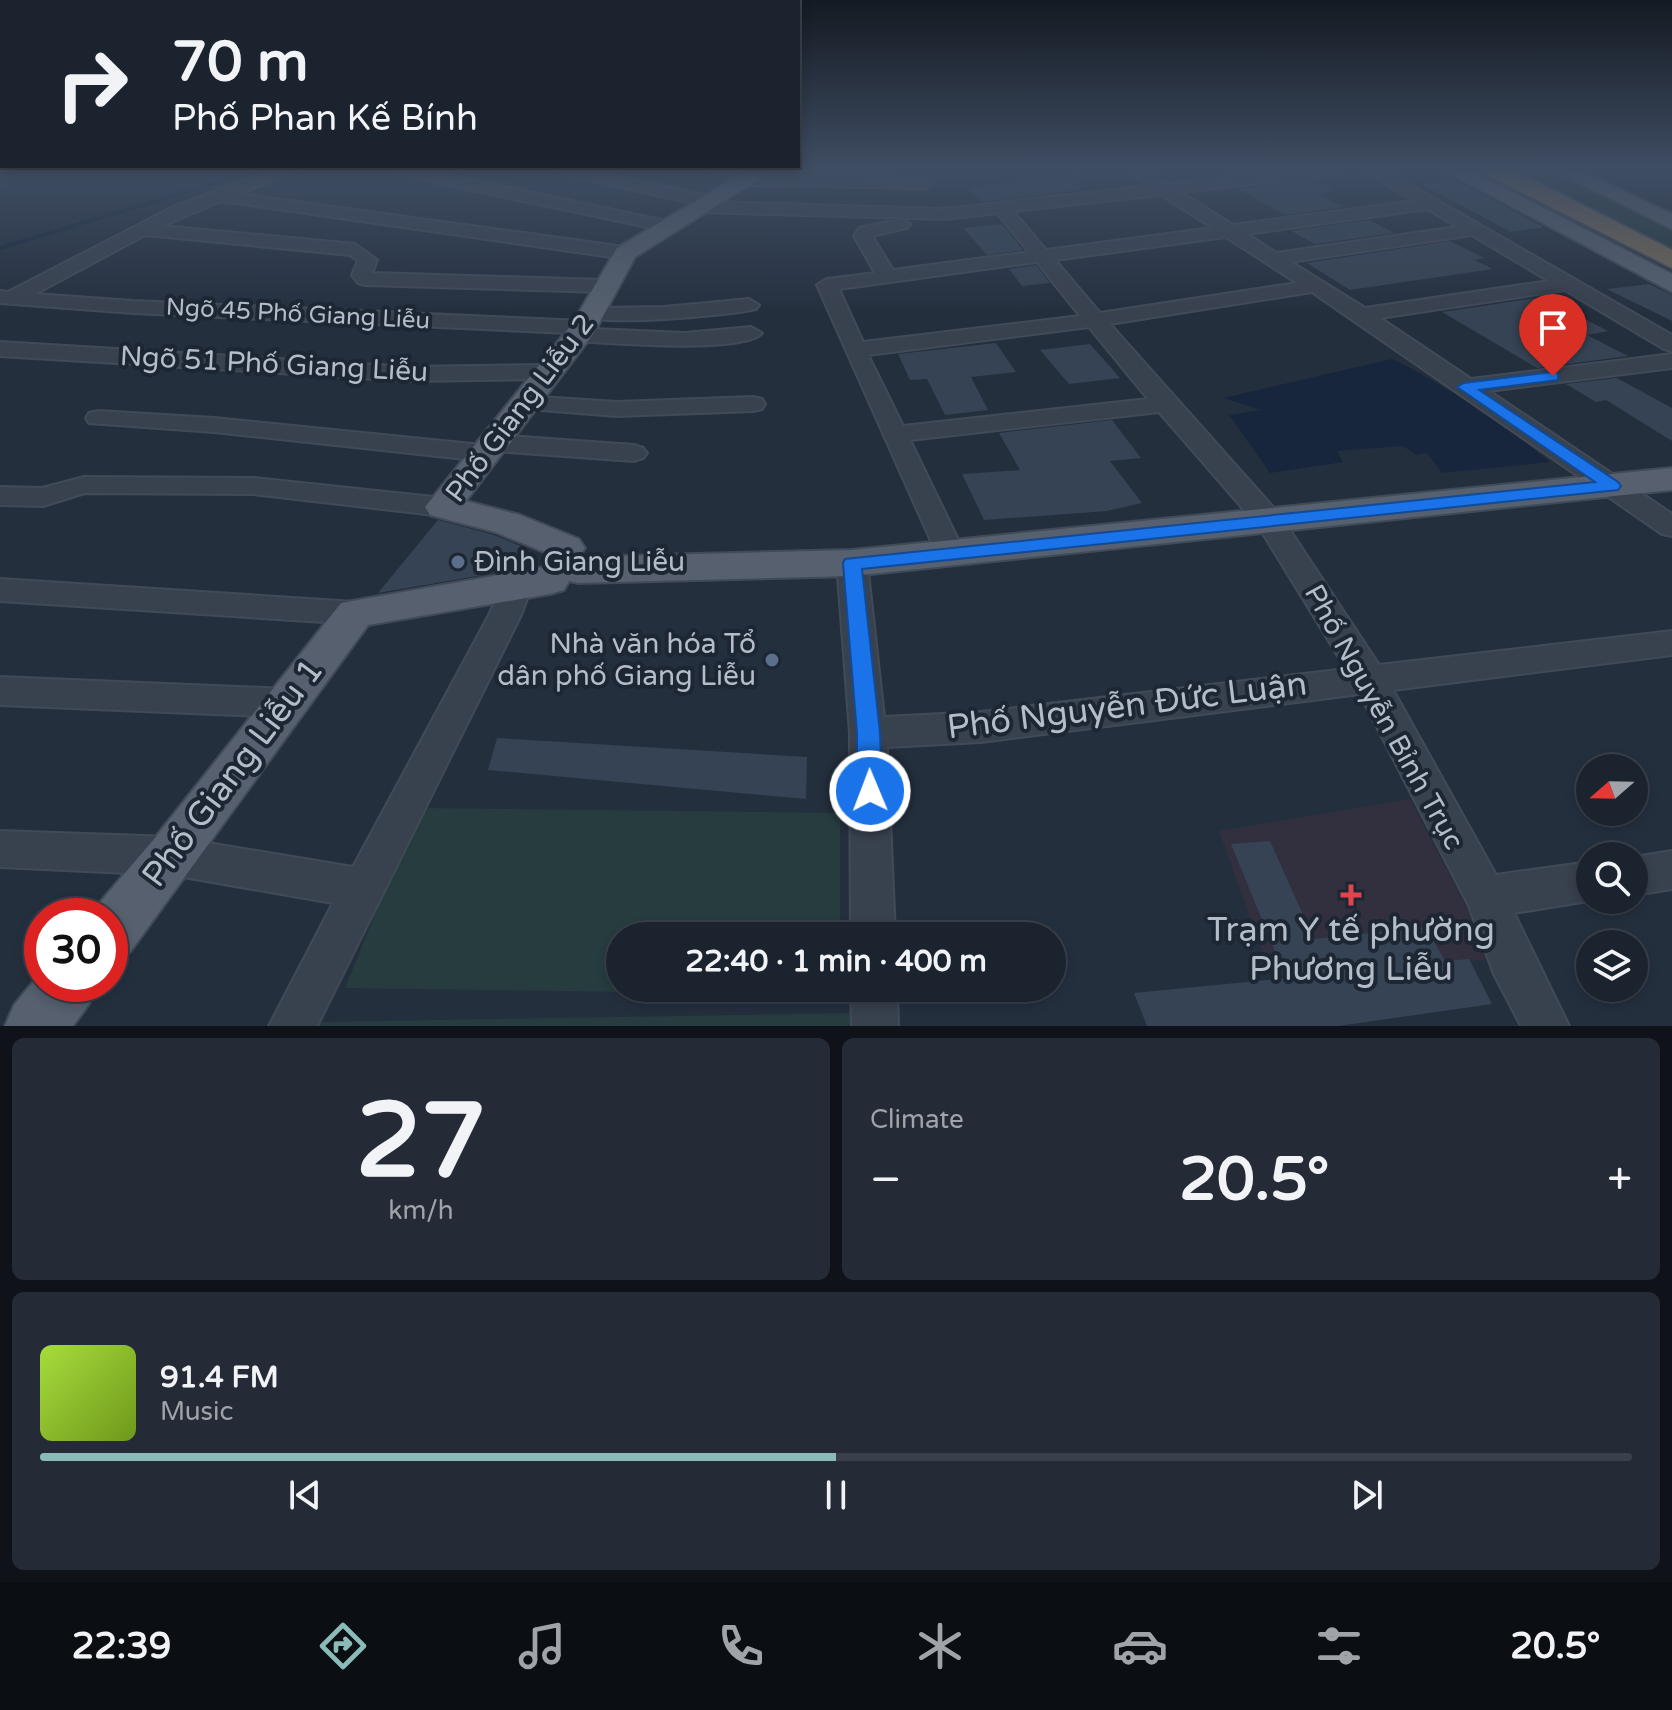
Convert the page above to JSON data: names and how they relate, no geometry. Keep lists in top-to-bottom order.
{
  "streets": {
    "main road": ["Phố Giang Liễu 2", "Phố Giang Liễu 1"],
    "street": [
      "Ngõ 45 Phố Giang Liễu",
      "Ngõ 51 Phố Giang Liễu",
      "Phố Nguyễn Đức Luận",
      "Phố Nguyễn Bỉnh Trục"
    ]
  },
  "crossings": [
    ["Ngõ 45 Phố Giang Liễu", "Phố Giang Liễu 2"],
    ["Ngõ 51 Phố Giang Liễu", "Phố Giang Liễu 2"],
    ["Phố Nguyễn Đức Luận", "Phố Nguyễn Bỉnh Trục"]
  ],
  "places": {
    "other": ["Đình Giang Liễu", "Nhà văn hóa Tổ dân phố Giang Liễu"],
    "health": ["Trạm Y tế phường Phương Liễu"]
  },
  "north": "left",
  "page": {
    "turn": ["70 m", "Phố Phan Kế Bính"],
    "limit": "30",
    "trip": "22:40 · 1 min · 400 m",
    "tile": [
      ["27", "km/h"],
      "Climate"
    ],
    "heat": ["−", "20.5°", "+"],
    "song": ["91.4 FM", "Music"],
    "tabs": ["22:39", "20.5°"]
  }
}
